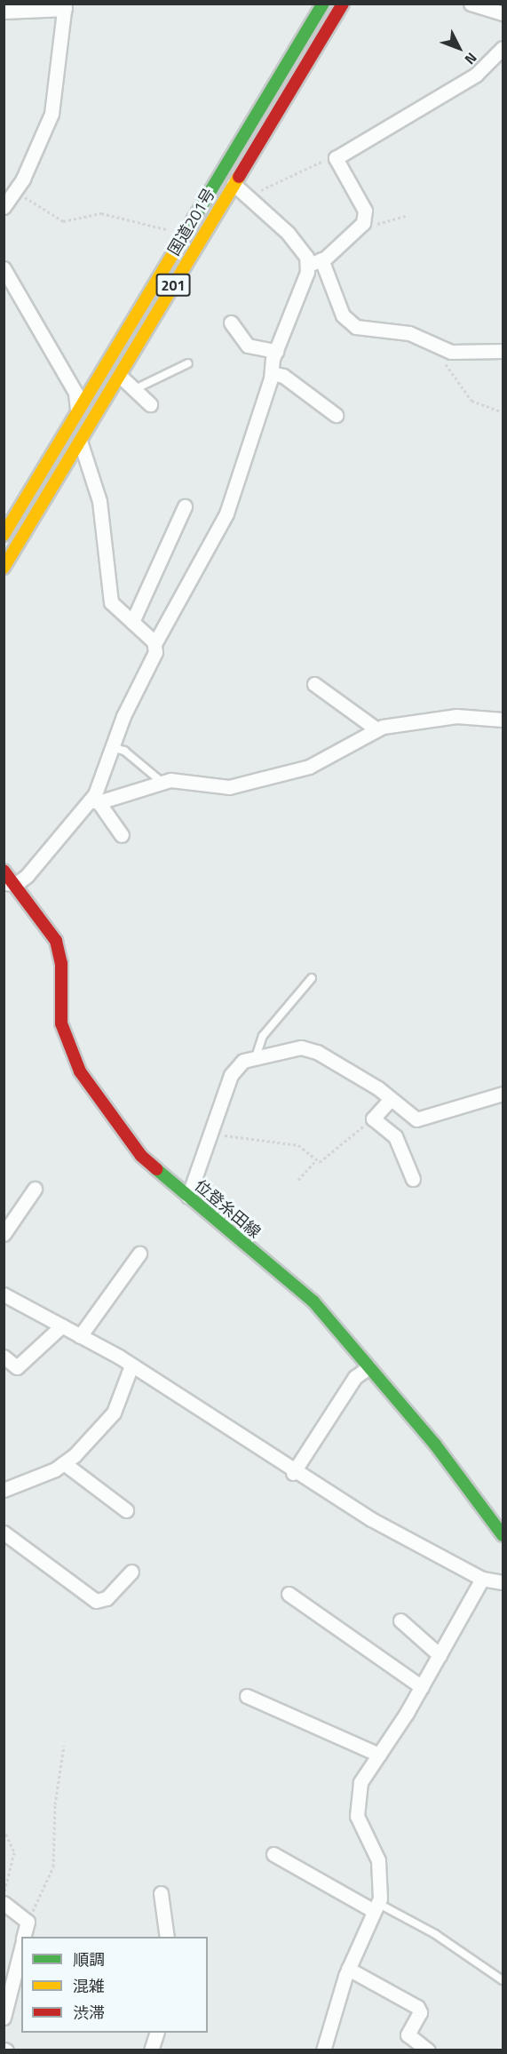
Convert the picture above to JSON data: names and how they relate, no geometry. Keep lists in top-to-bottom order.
{
  "streets": {
    "main road": ["国道201号", "201", "位登糸田線"]
  },
  "legend": ["順調", "混雑", "渋滞"],
  "north": "bottom right"
}
